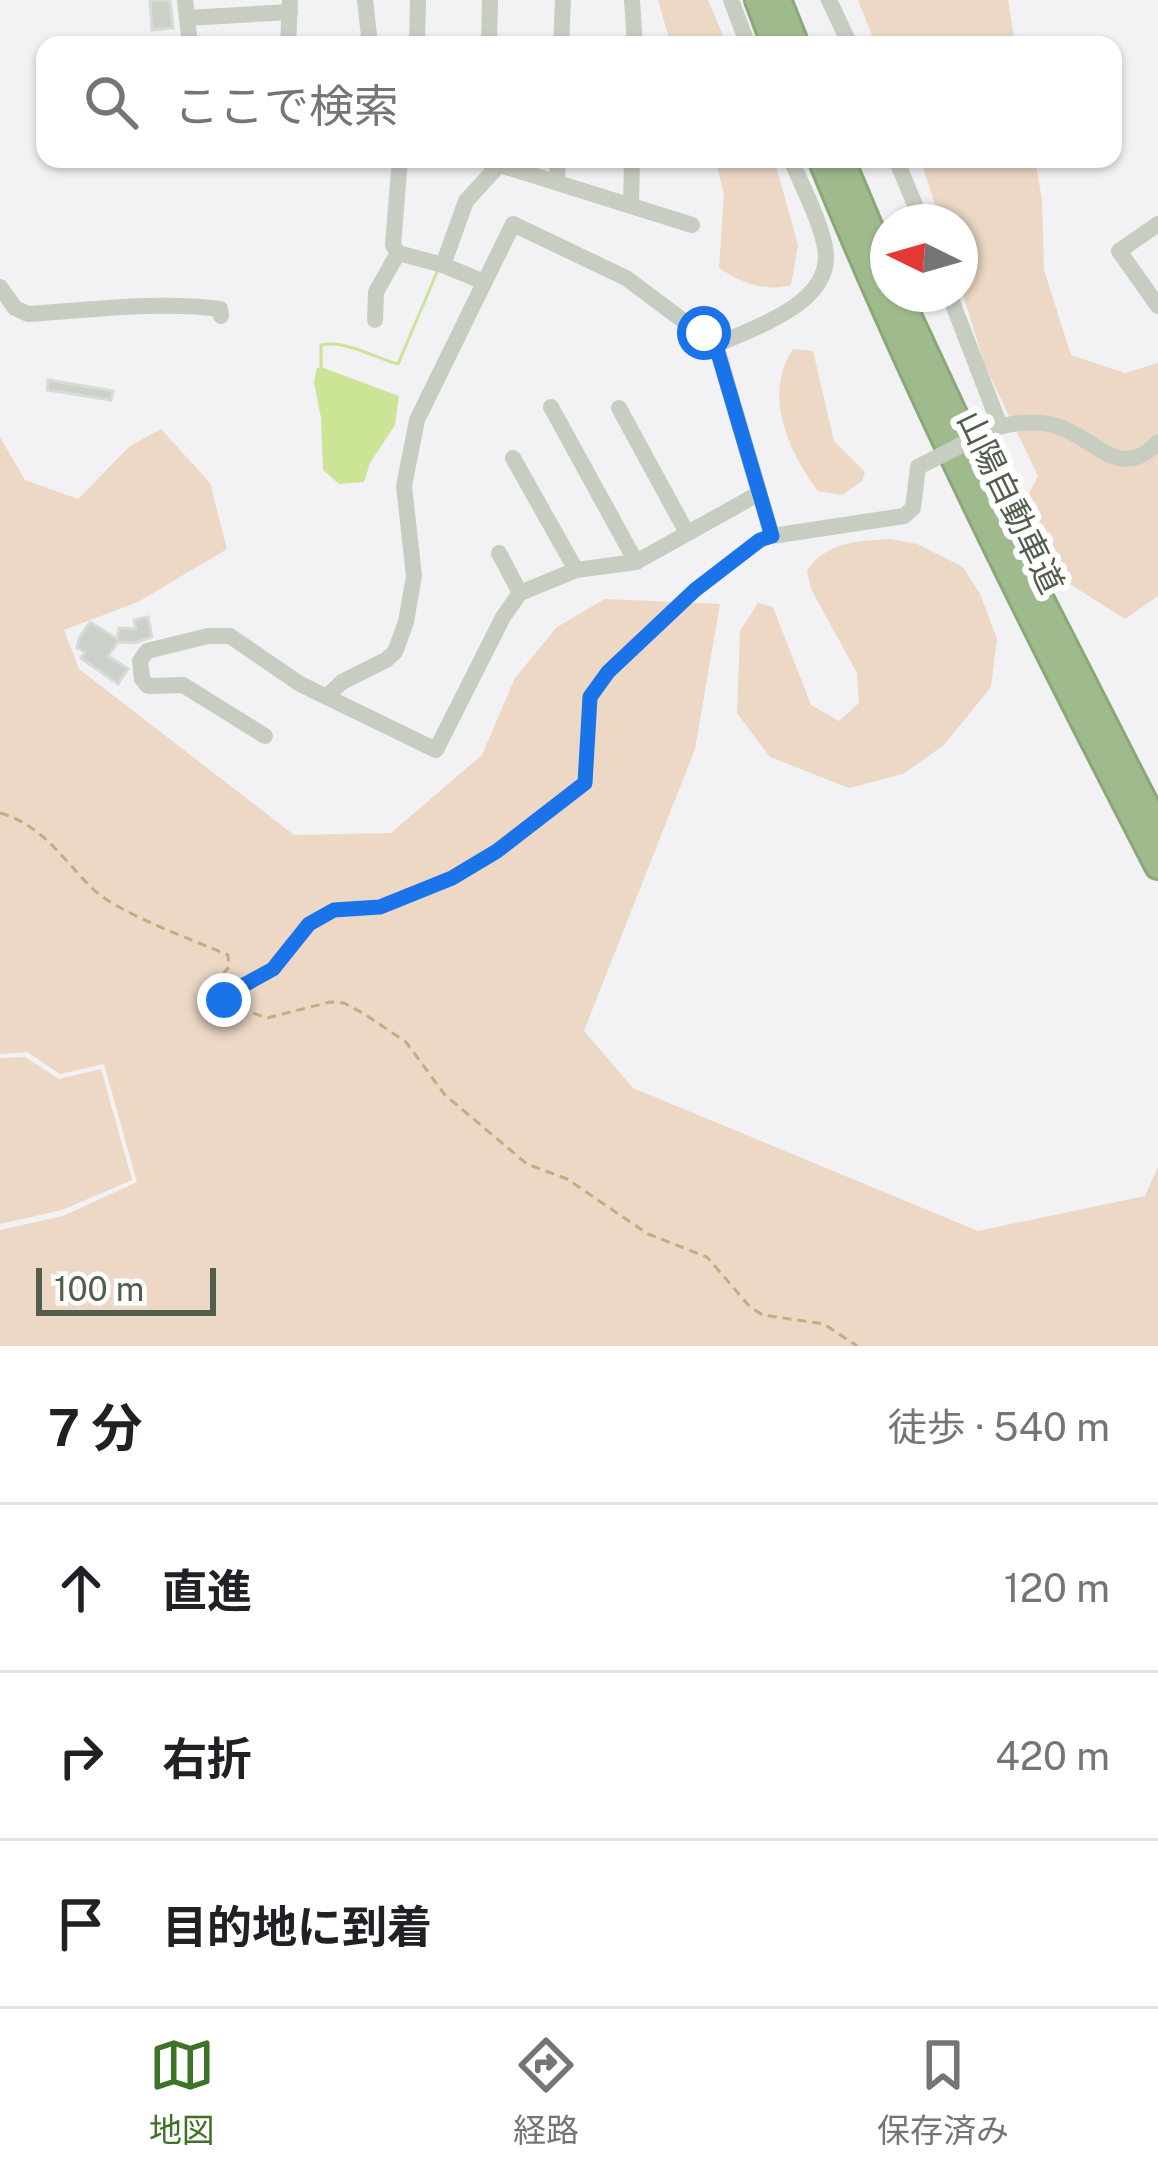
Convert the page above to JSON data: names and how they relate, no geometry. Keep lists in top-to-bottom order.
{
  "streets": {
    "highway": ["山陽自動車道"]
  },
  "scale_bar": "100 m",
  "north": "left",
  "page": {
    "search": "ここで検索",
    "scale": "100 m",
    "heading": ["7 分", "徒歩 · 540 m"],
    "list": [
      ["直進", "120 m"],
      ["右折", "420 m"],
      "目的地に到着"
    ],
    "nav": ["地図", "経路", "保存済み"]
  }
}
